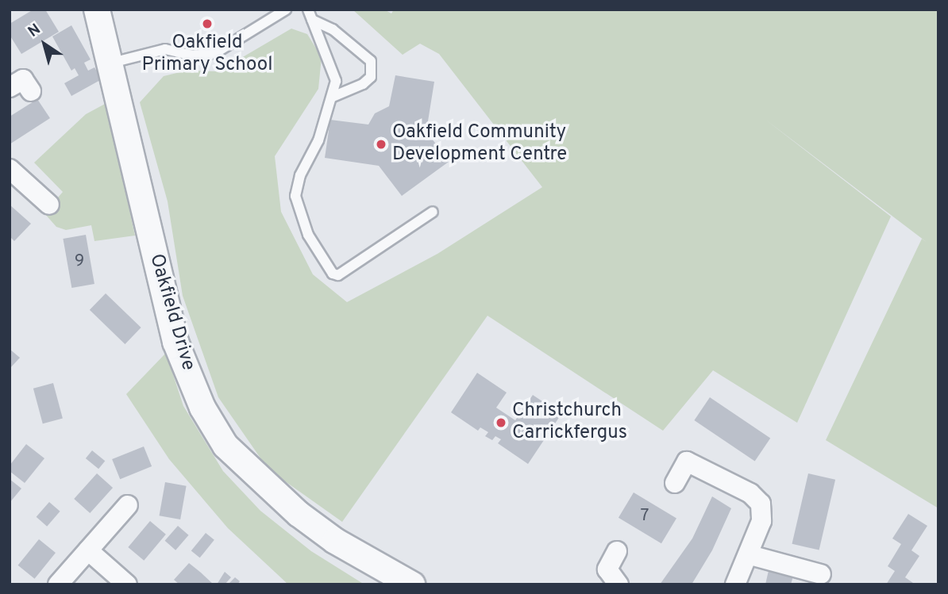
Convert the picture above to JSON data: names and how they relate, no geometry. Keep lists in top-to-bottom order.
{
  "streets": {
    "street": ["Oakfield Drive"]
  },
  "places": ["Oakfield Primary School", "Oakfield Community Development Centre", "Christchurch Carrickfergus"],
  "house_numbers": ["9", "7"],
  "north": "top left"
}
